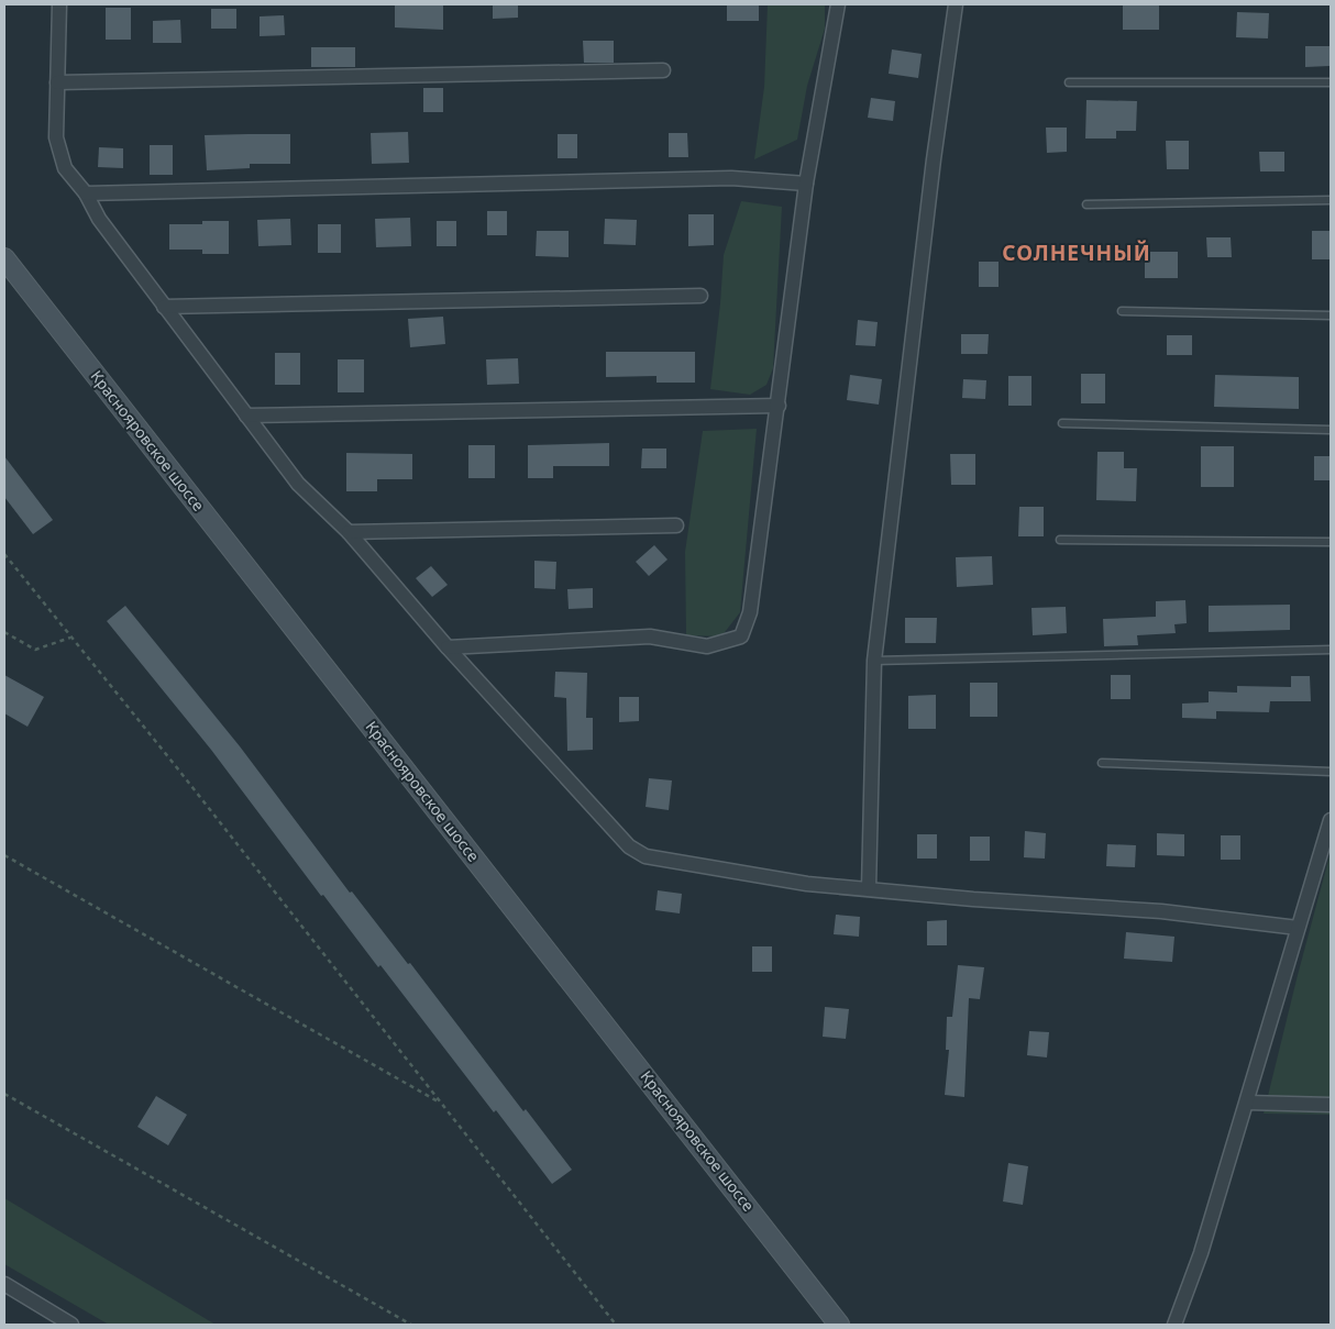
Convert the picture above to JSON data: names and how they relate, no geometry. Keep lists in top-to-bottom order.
{
  "streets": {
    "street": ["Краснояровское шоссе"]
  },
  "districts": ["СОЛНЕЧНЫЙ"]
}
